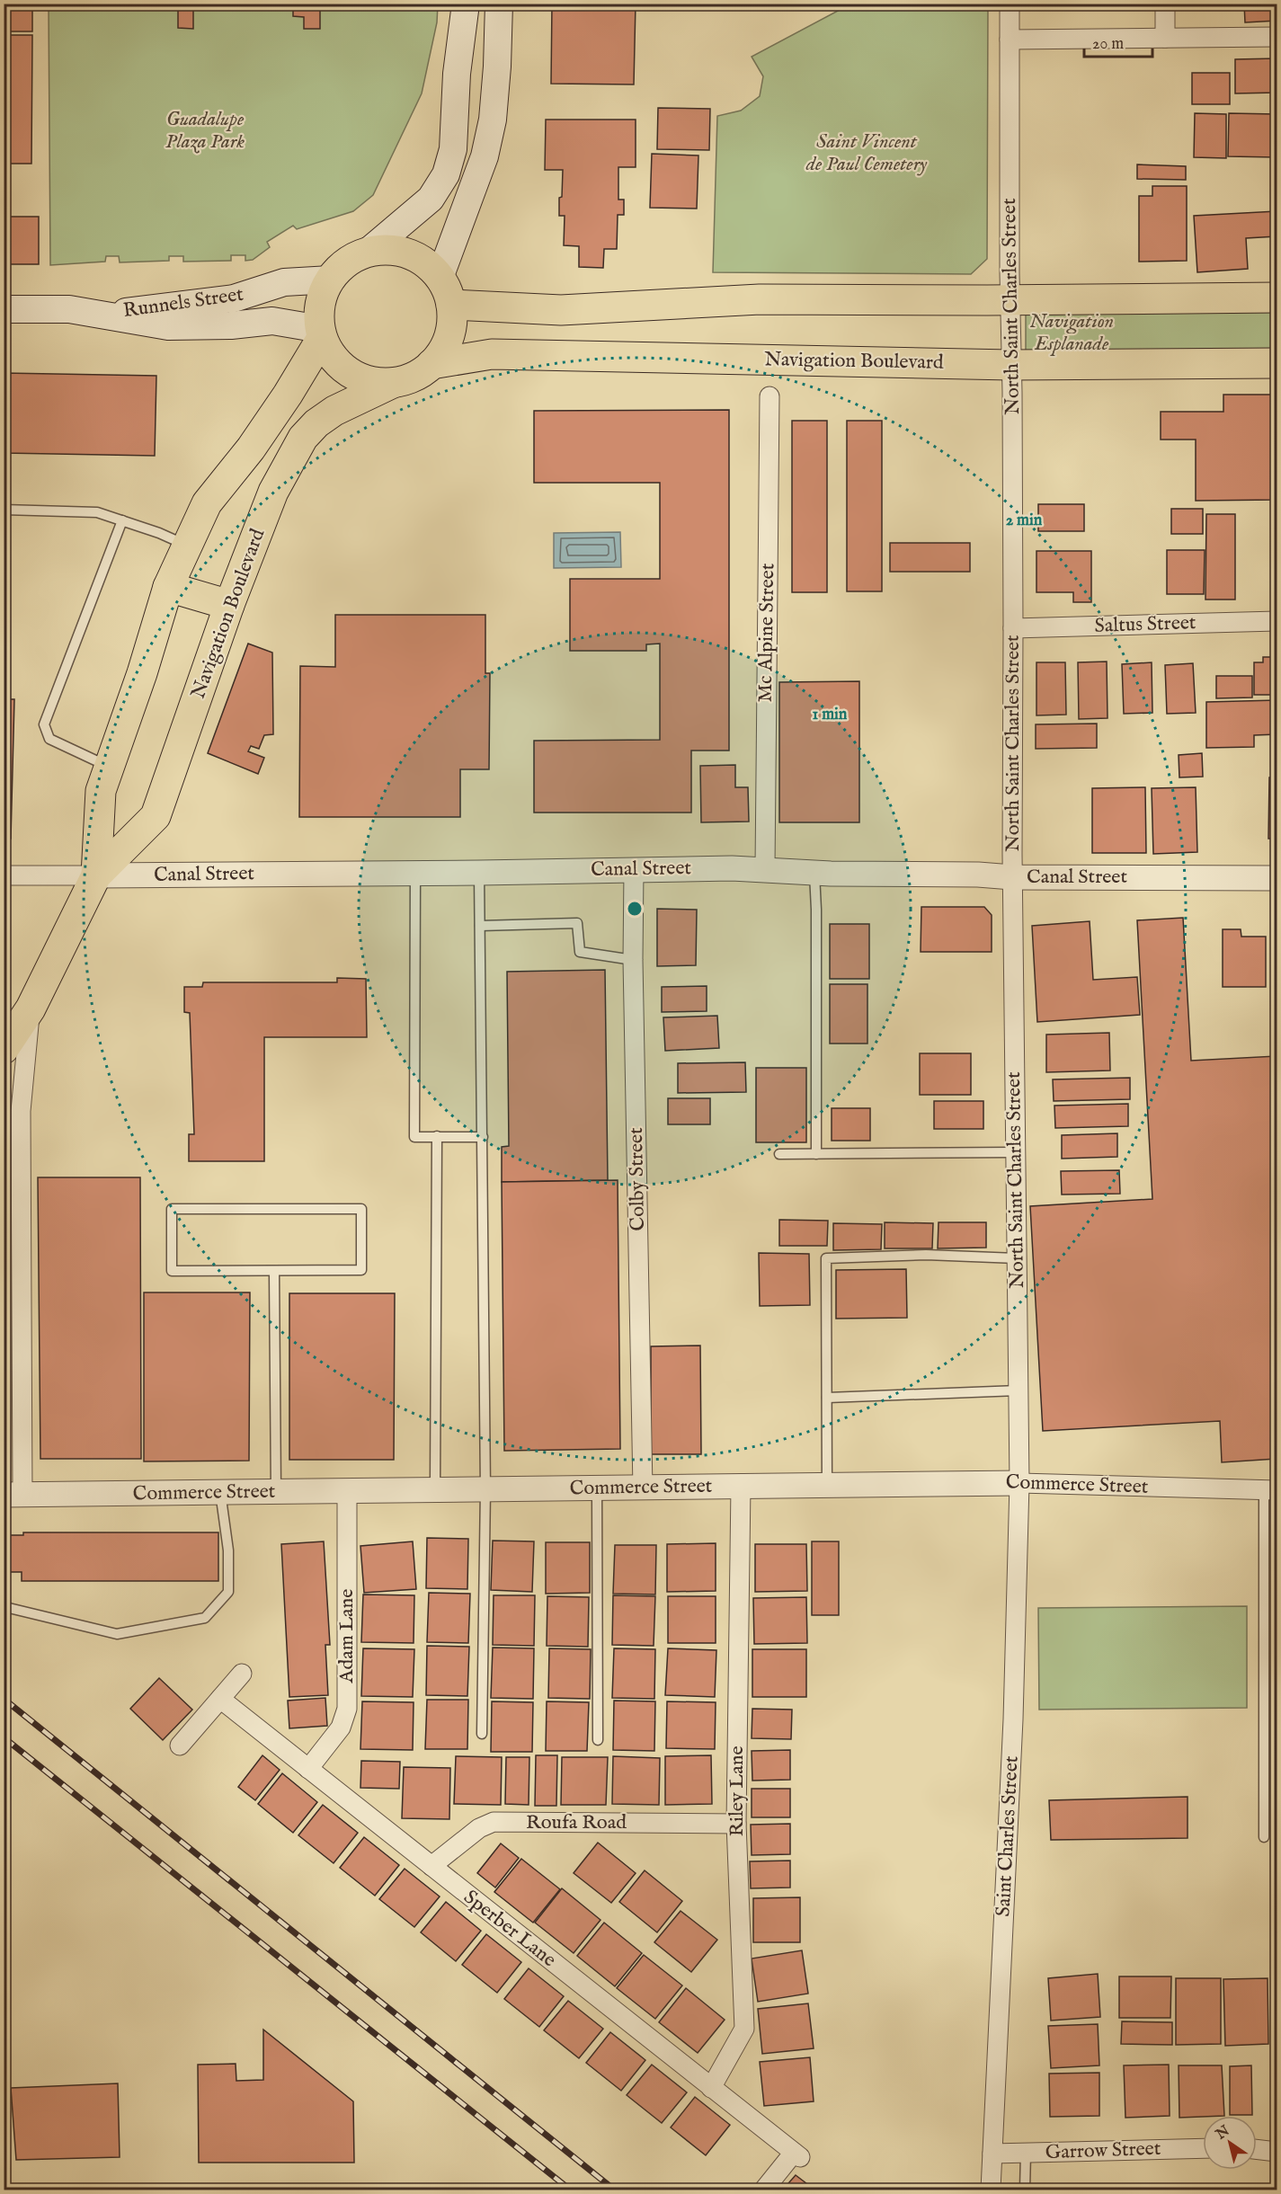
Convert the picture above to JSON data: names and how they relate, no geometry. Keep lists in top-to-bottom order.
{
  "streets": {
    "main road": ["Runnels Street", "Navigation Boulevard"],
    "street": [
      "North Saint Charles Street",
      "Saltus Street",
      "Mc Alpine Street",
      "Canal Street",
      "Colby Street",
      "Commerce Street",
      "Adam Lane",
      "Riley Lane",
      "Roufa Road",
      "Saint Charles Street",
      "Sperber Lane",
      "Garrow Street"
    ]
  },
  "crossings": [
    ["Runnels Street", "Navigation Boulevard"],
    ["North Saint Charles Street", "Navigation Boulevard"],
    ["North Saint Charles Street", "Saltus Street"],
    ["North Saint Charles Street", "Canal Street"],
    ["North Saint Charles Street", "Commerce Street"],
    ["North Saint Charles Street", "Saint Charles Street"],
    ["Navigation Boulevard", "Canal Street"],
    ["Mc Alpine Street", "Canal Street"],
    ["Canal Street", "Colby Street"],
    ["Colby Street", "Commerce Street"],
    ["Commerce Street", "Adam Lane"],
    ["Commerce Street", "Riley Lane"],
    ["Commerce Street", "Saint Charles Street"],
    ["Adam Lane", "Sperber Lane"],
    ["Riley Lane", "Roufa Road"],
    ["Riley Lane", "Sperber Lane"],
    ["Roufa Road", "Sperber Lane"],
    ["Saint Charles Street", "Garrow Street"]
  ],
  "parks": ["Guadalupe Plaza Park", "Saint Vincent de Paul Cemetery", "Navigation Esplanade"],
  "scale_bar": "20 m",
  "north": "top left",
  "rings": ["2 min", "1 min"]
}
